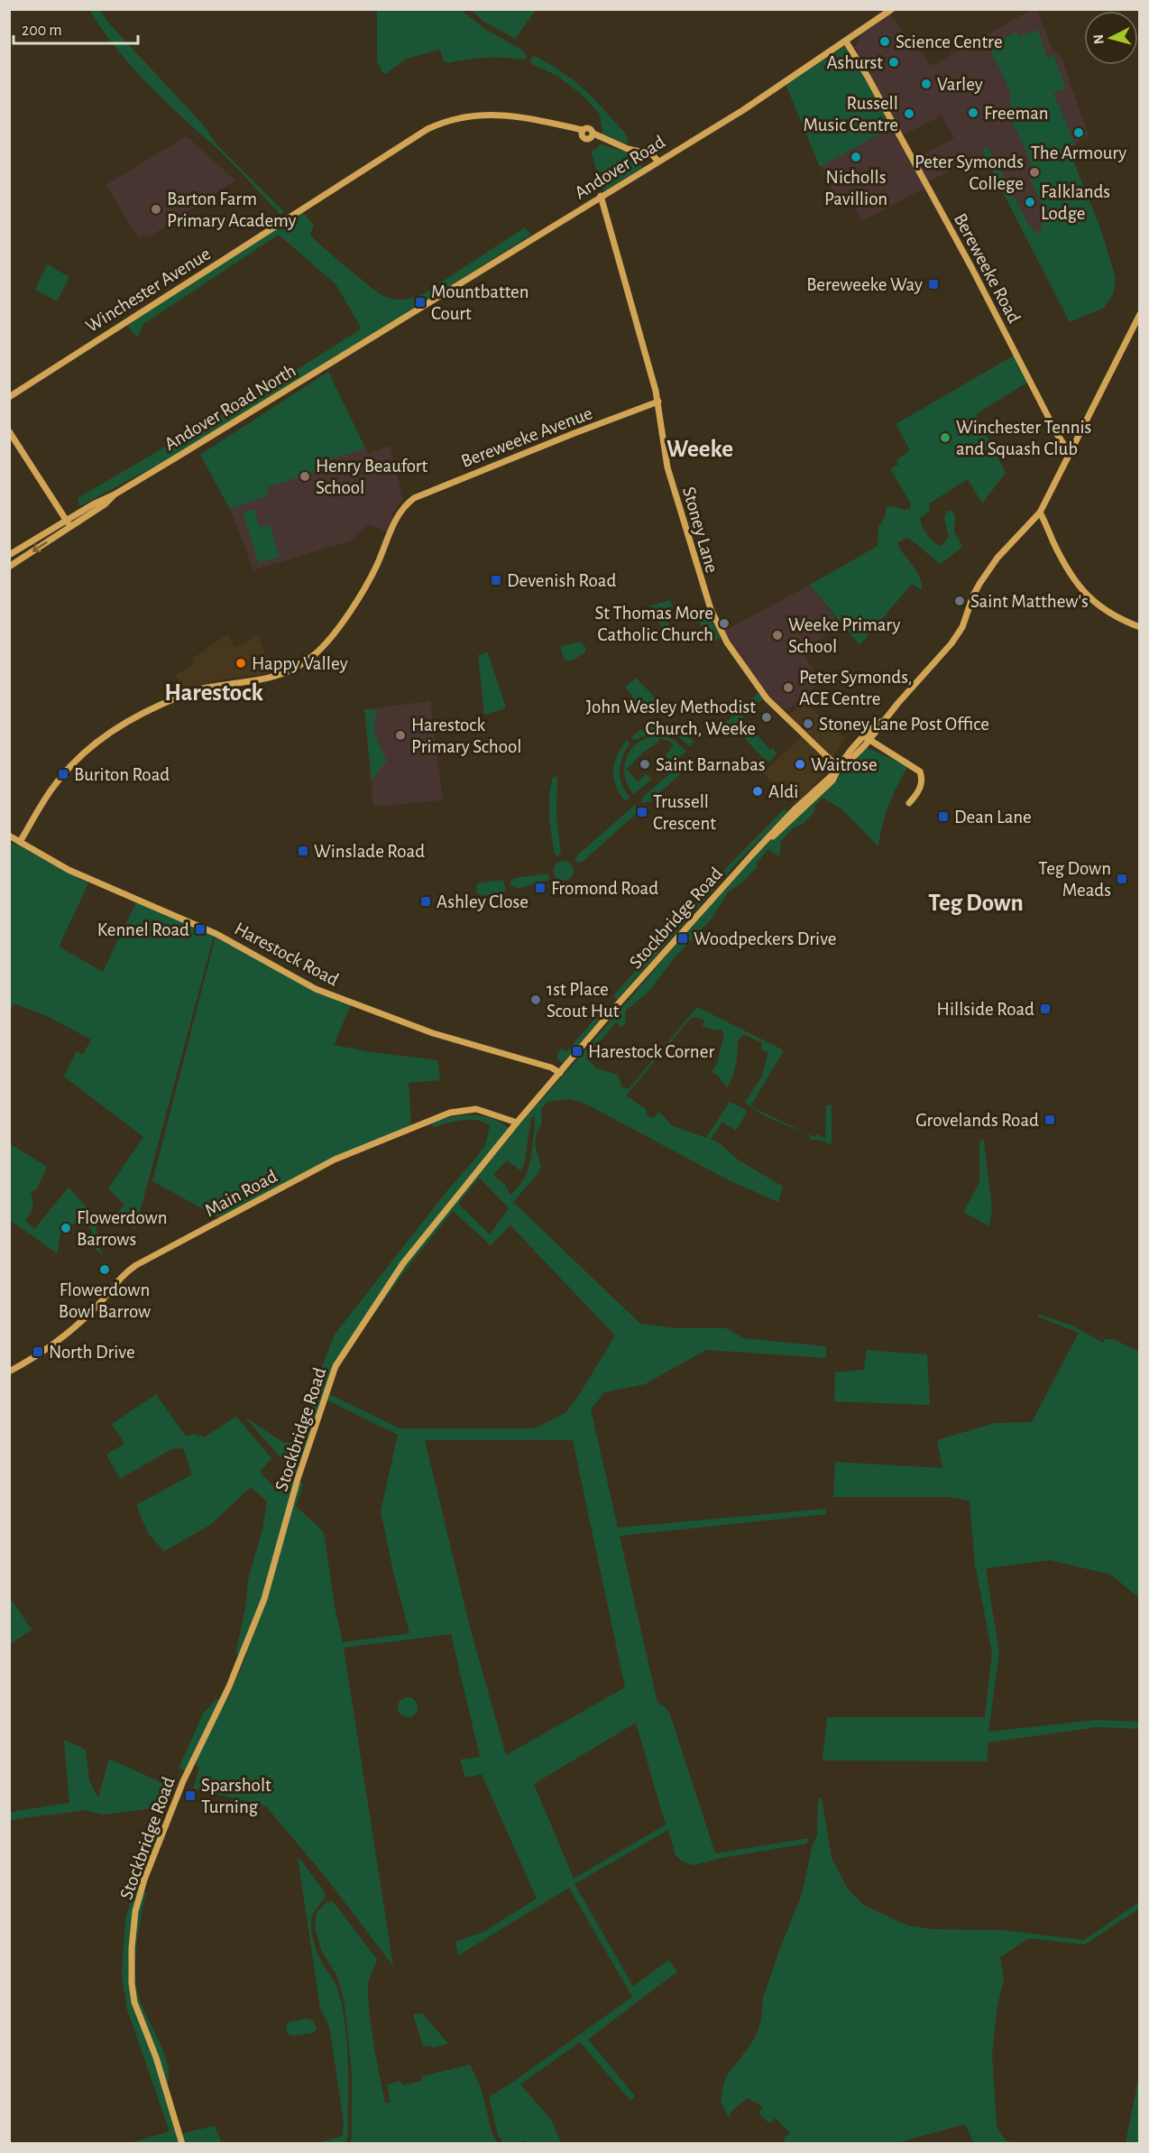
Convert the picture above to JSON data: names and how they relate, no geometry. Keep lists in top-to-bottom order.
{
  "streets": {
    "main road": [
      "Andover Road",
      "Bereweeke Road",
      "Winchester Avenue",
      "Andover Road North",
      "Bereweeke Avenue",
      "Stoney Lane",
      "Stockbridge Road",
      "Harestock Road",
      "Main Road"
    ]
  },
  "crossings": [
    ["Andover Road", "Bereweeke Road"],
    ["Andover Road", "Winchester Avenue"],
    ["Andover Road", "Andover Road North"],
    ["Andover Road", "Stoney Lane"],
    ["Bereweeke Road", "Stockbridge Road"],
    ["Bereweeke Avenue", "Stoney Lane"],
    ["Bereweeke Avenue", "Harestock Road"],
    ["Stoney Lane", "Stockbridge Road"],
    ["Stockbridge Road", "Harestock Road"],
    ["Stockbridge Road", "Main Road"]
  ],
  "districts": ["Weeke", "Harestock", "Teg Down"],
  "places": {
    "other": [
      "Science Centre",
      "Ashurst",
      "Varley",
      "Freeman",
      "Russell Music Centre",
      "The Armoury",
      "Nicholls Pavillion",
      "Peter Symonds College",
      "Falklands Lodge",
      "Barton Farm Primary Academy",
      "Winchester Tennis and Squash Club",
      "Henry Beaufort School",
      "Saint Matthew's",
      "St Thomas More Catholic Church",
      "Weeke Primary School",
      "Happy Valley",
      "Peter Symonds, ACE Centre",
      "John Wesley Methodist Church, Weeke",
      "Stoney Lane Post Office",
      "Harestock Primary School",
      "Saint Barnabas",
      "Waitrose",
      "Aldi",
      "1st Place Scout Hut",
      "Flowerdown Barrows",
      "Flowerdown Bowl Barrow"
    ],
    "transit": [
      "Bereweeke Way",
      "Mountbatten Court",
      "Devenish Road",
      "Buriton Road",
      "Trussell Crescent",
      "Dean Lane",
      "Winslade Road",
      "Teg Down Meads",
      "Fromond Road",
      "Ashley Close",
      "Kennel Road",
      "Woodpeckers Drive",
      "Hillside Road",
      "Harestock Corner",
      "Grovelands Road",
      "North Drive",
      "Sparsholt Turning"
    ]
  },
  "scale_bar": "200 m",
  "north": "left"
}
